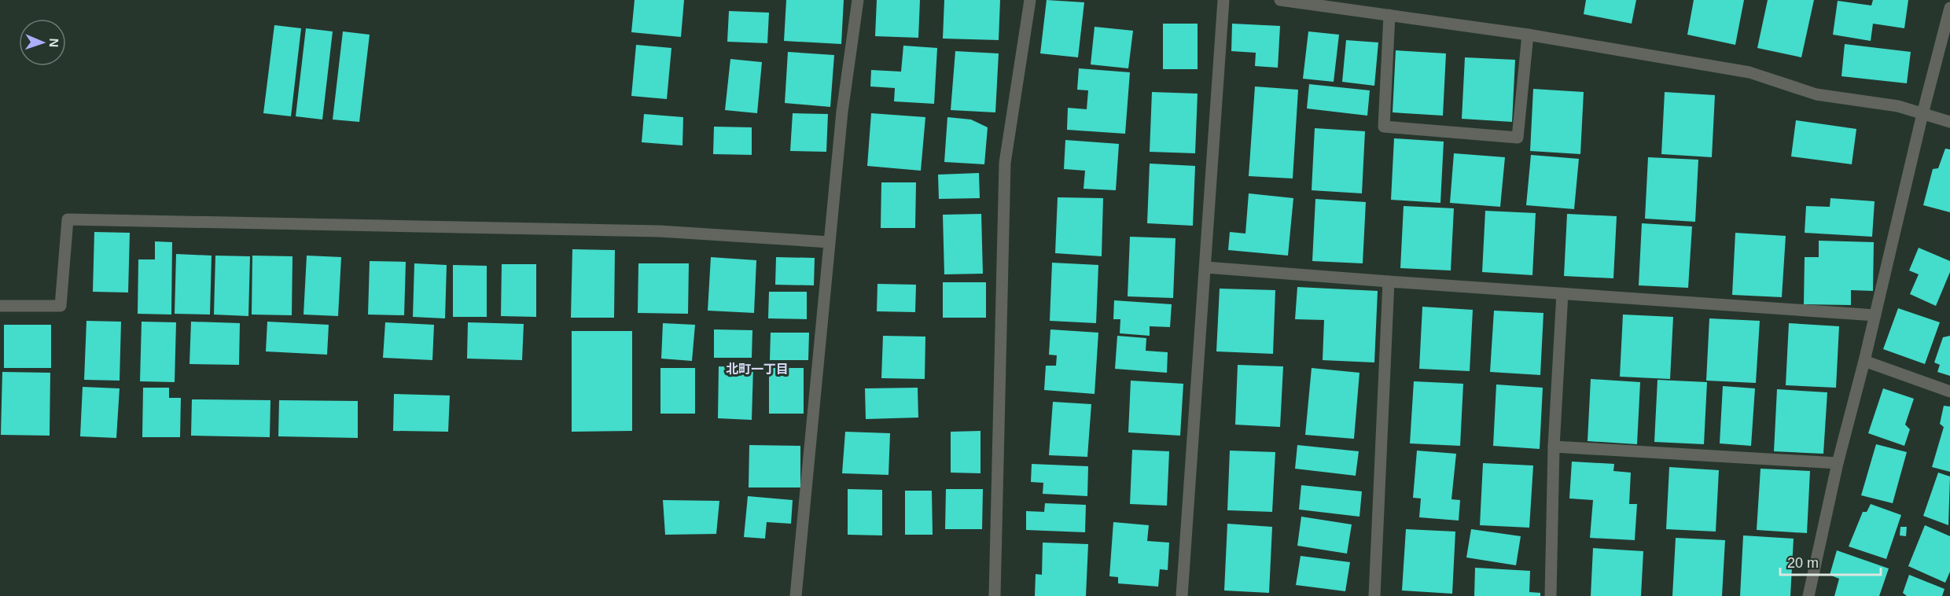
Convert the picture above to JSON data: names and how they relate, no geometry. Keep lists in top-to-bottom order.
{
  "districts": ["北町一丁目"],
  "scale_bar": "20 m",
  "north": "right"
}
